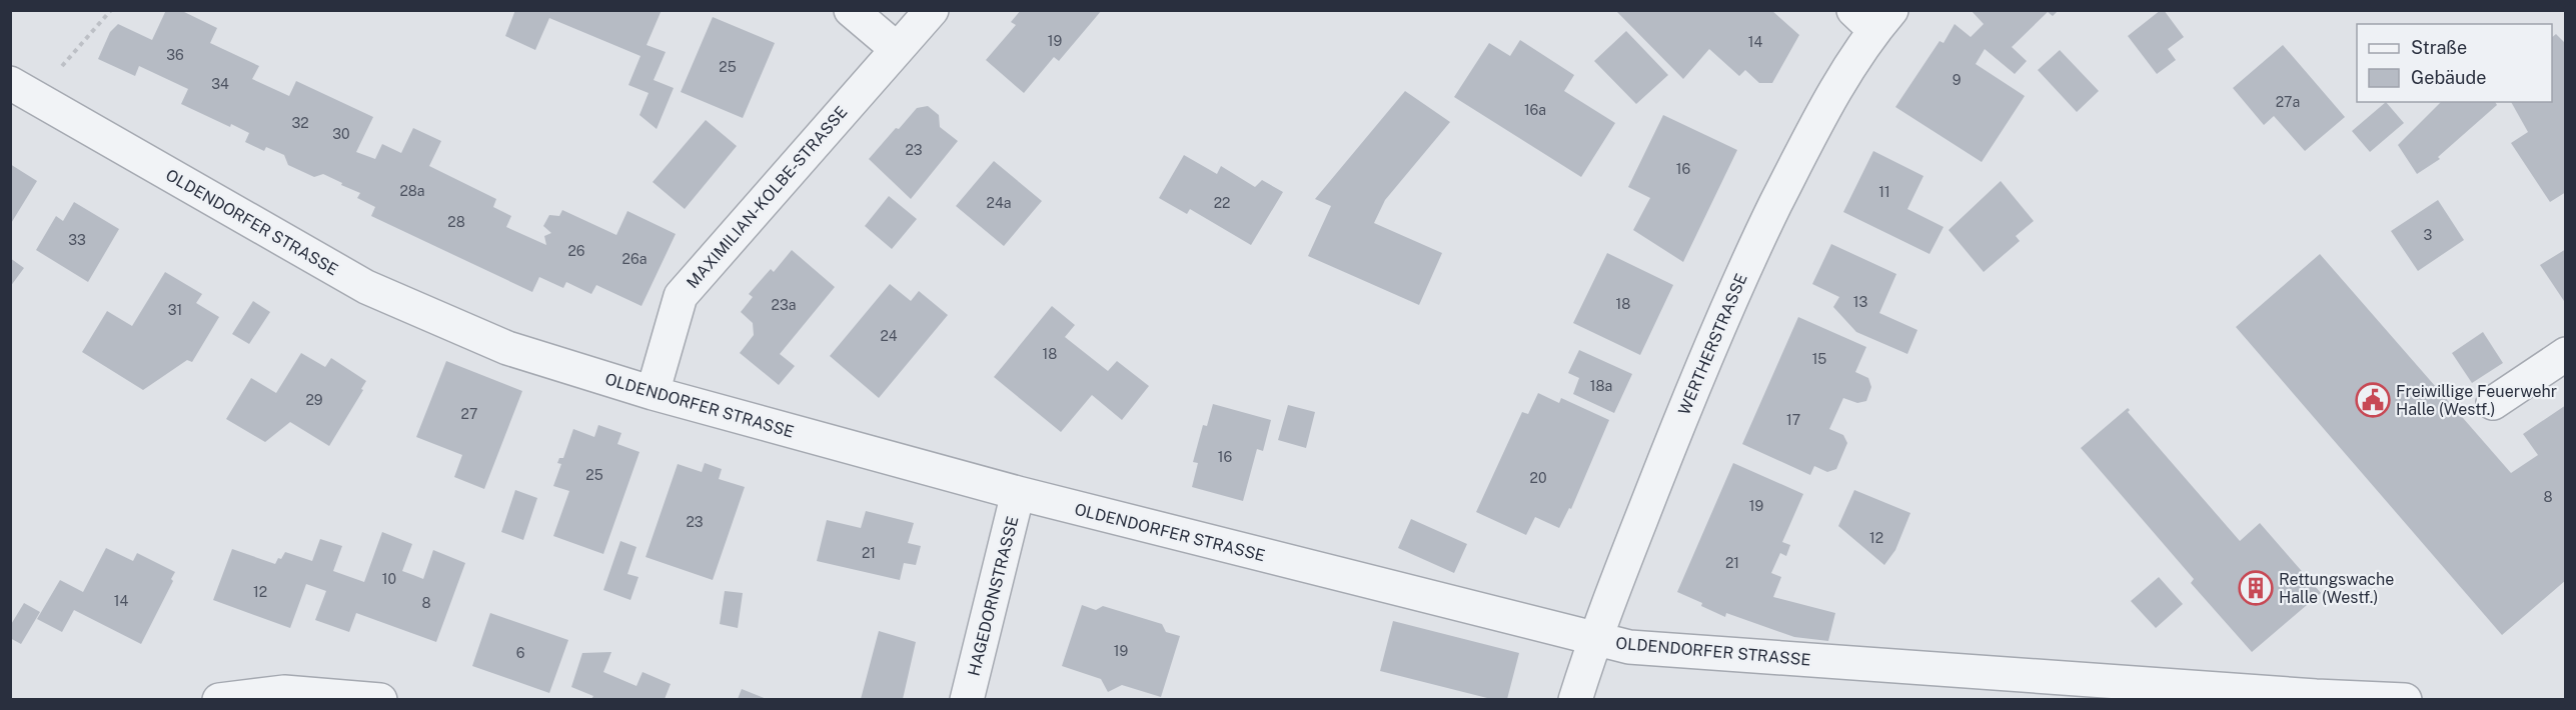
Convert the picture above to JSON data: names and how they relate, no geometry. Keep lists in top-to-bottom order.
{
  "streets": {
    "street": [
      "MAXIMILIAN-KOLBE-STRASSE",
      "OLDENDORFER STRASSE",
      "WERTHERSTRASSE",
      "HAGEDORNSTRASSE"
    ]
  },
  "crossings": [
    ["MAXIMILIAN-KOLBE-STRASSE", "OLDENDORFER STRASSE"],
    ["OLDENDORFER STRASSE", "WERTHERSTRASSE"],
    ["OLDENDORFER STRASSE", "HAGEDORNSTRASSE"]
  ],
  "places": {
    "public building": ["Freiwillige Feuerwehr Halle (Westf.)"],
    "building": ["Rettungswache Halle (Westf.)"]
  },
  "house_numbers": [
    "19",
    "14",
    "36",
    "25",
    "9",
    "34",
    "27a",
    "16a",
    "32",
    "30",
    "23",
    "16",
    "28a",
    "11",
    "24a",
    "22",
    "28",
    "3",
    "33",
    "26",
    "26a",
    "13",
    "18",
    "23a",
    "31",
    "24",
    "18",
    "15",
    "18a",
    "29",
    "27",
    "17",
    "16",
    "25",
    "20",
    "8",
    "19",
    "23",
    "12",
    "21",
    "21",
    "10",
    "12",
    "14",
    "8",
    "19",
    "6"
  ],
  "legend": ["Straße", "Gebäude"]
}
